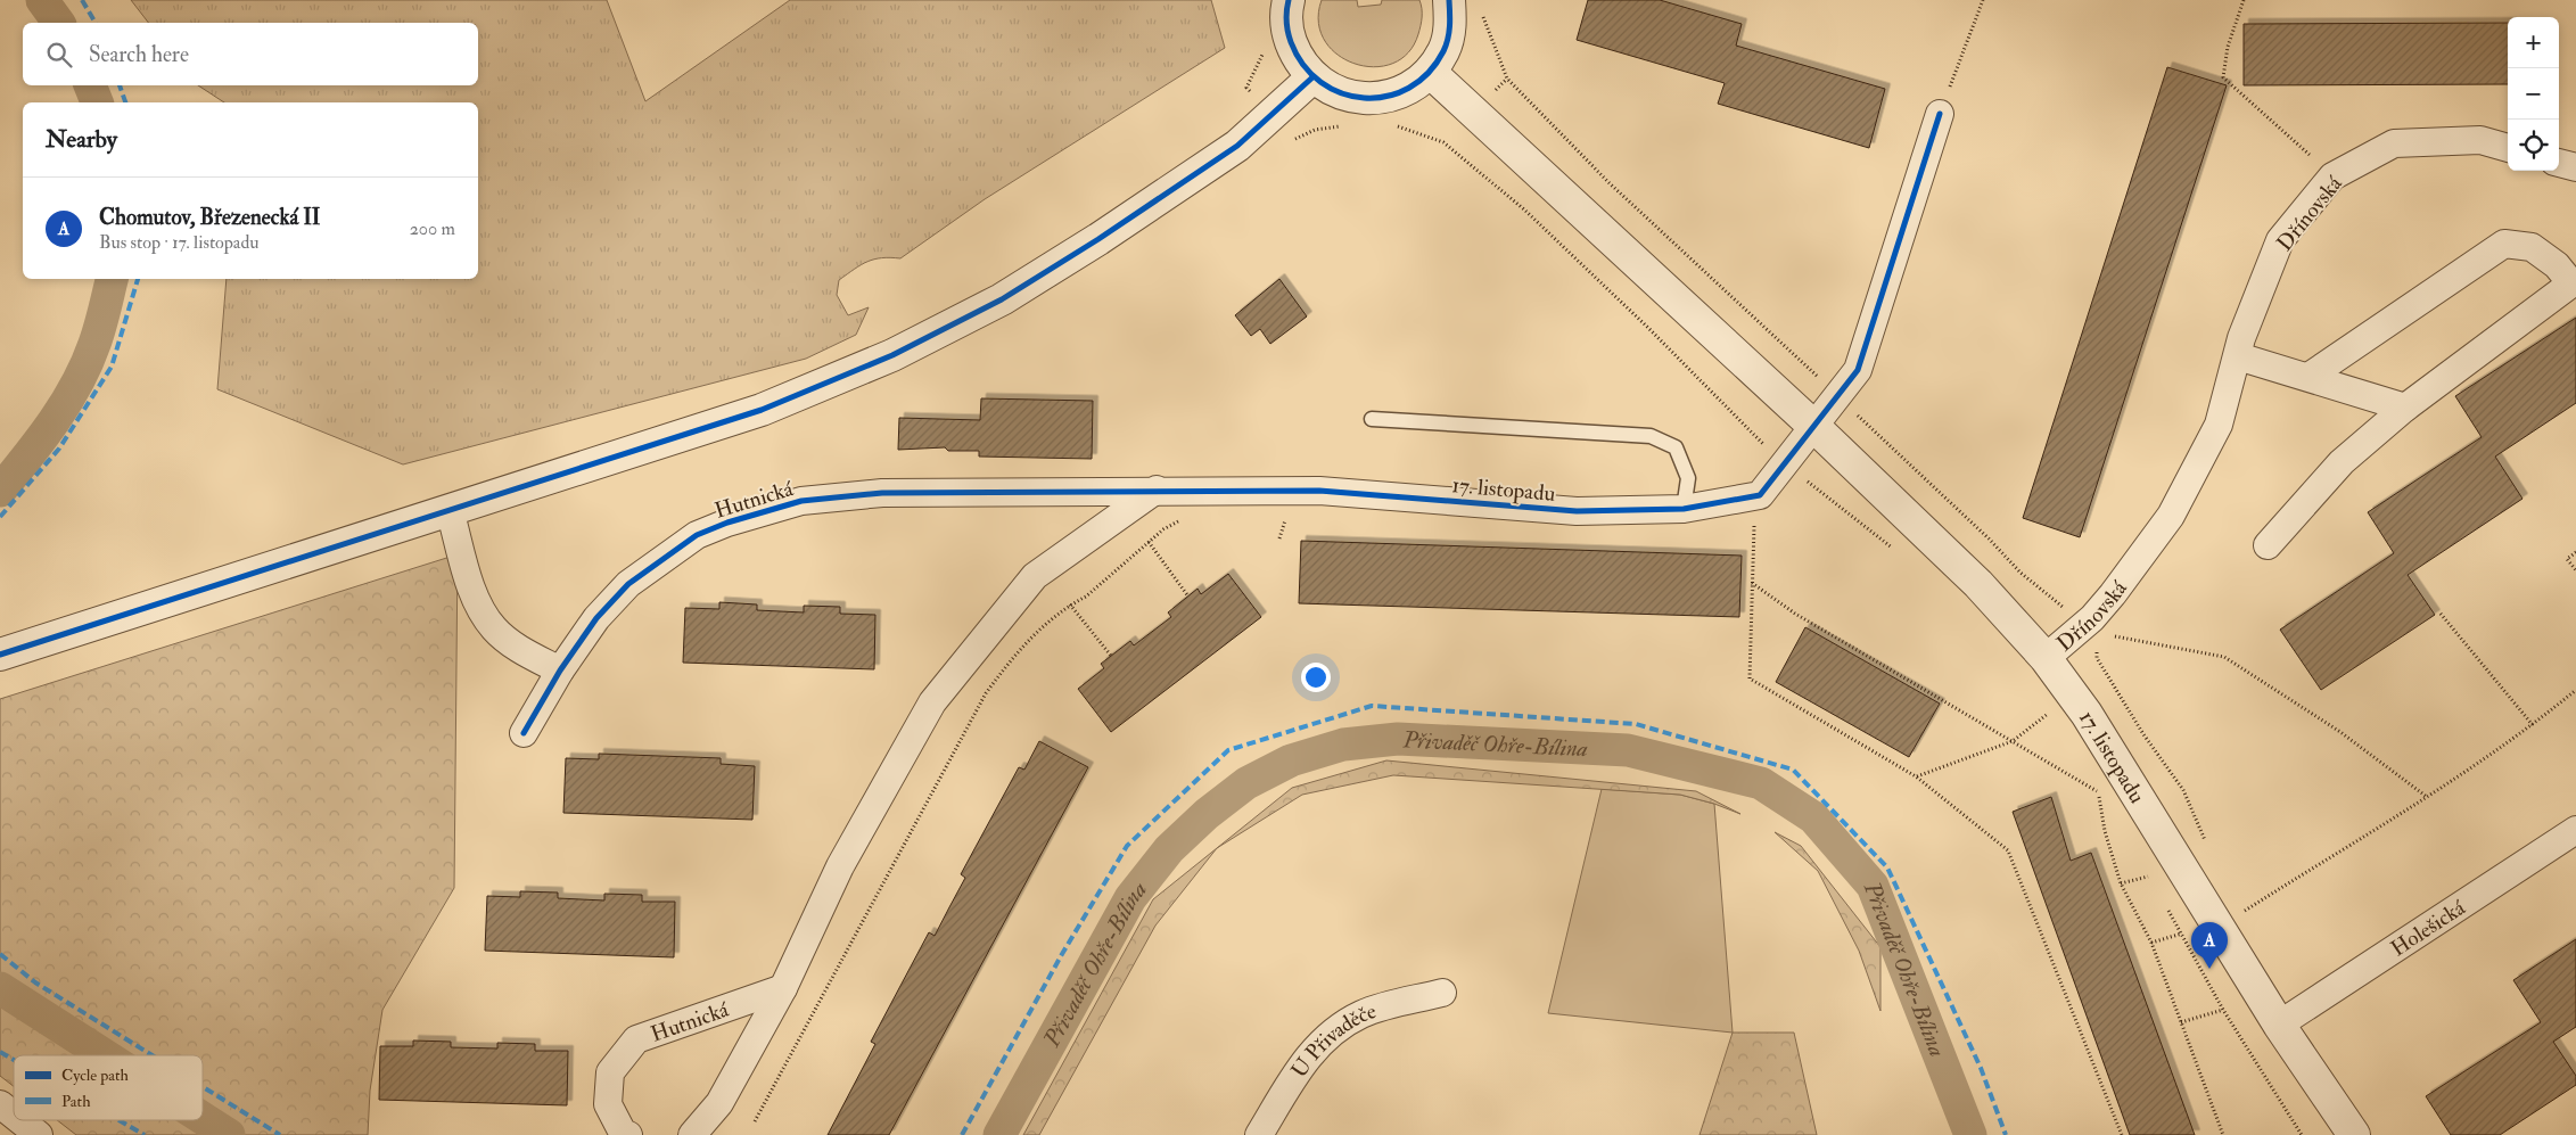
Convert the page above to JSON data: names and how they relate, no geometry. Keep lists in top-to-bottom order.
{
  "streets": {
    "street": [
      "Dřínovská",
      "17. listopadu",
      "Hutnická",
      "Holešická",
      "U Přivaděče"
    ]
  },
  "crossings": [
    ["Dřínovská", "17. listopadu"],
    ["17. listopadu", "Hutnická"],
    ["17. listopadu", "Holešická"]
  ],
  "water": ["Přivaděč Ohře-Bílina"],
  "legend": ["Cycle path", "Path"],
  "page": {
    "map_buttons": ["+", "−"],
    "search": "Search here",
    "heading": "Nearby",
    "list": [
      {
        "mark": "A",
        "name": "Chomutov, Březenecká II",
        "note": "Bus stop · 17. listopadu",
        "value": "200 m"
      }
    ],
    "pins": "A"
  }
}
